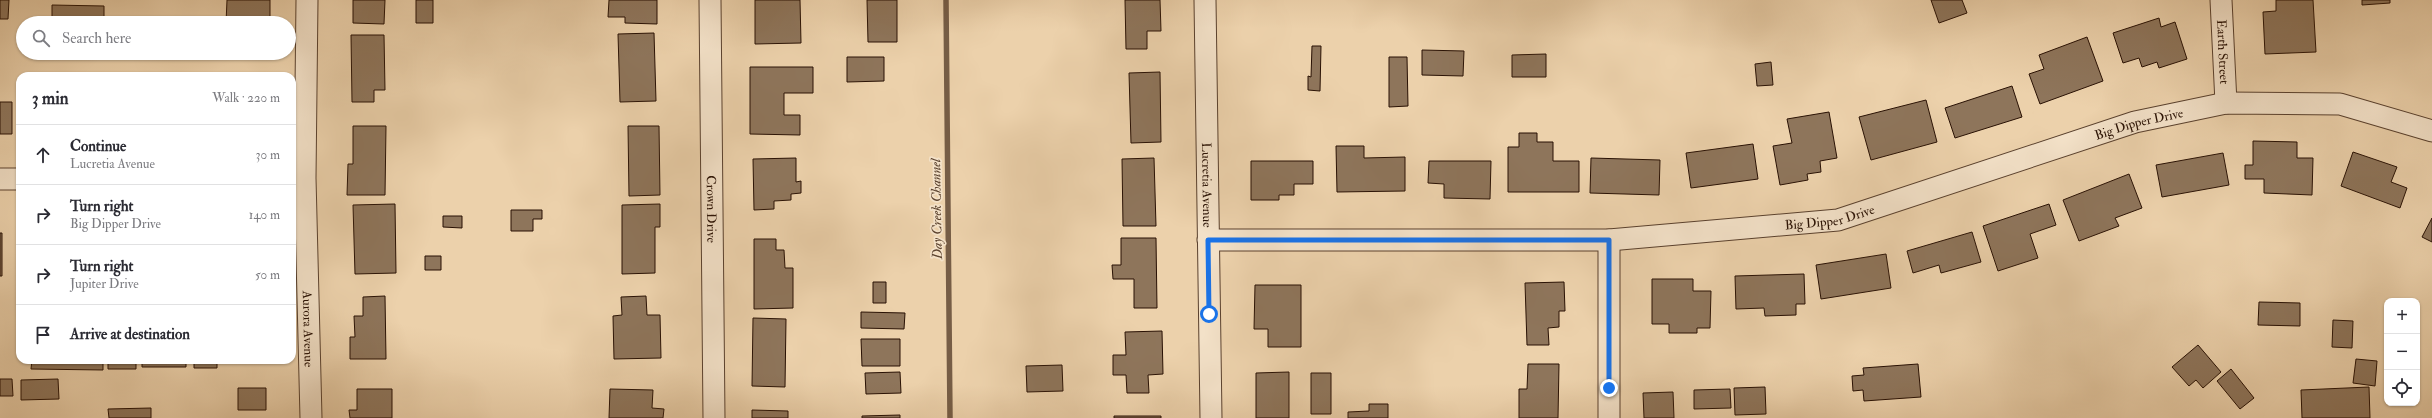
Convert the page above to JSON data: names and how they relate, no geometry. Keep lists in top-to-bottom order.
{
  "streets": {
    "street": [
      "Earth Street",
      "Big Dipper Drive",
      "Lucretia Avenue",
      "Crown Drive",
      "Aurora Avenue"
    ]
  },
  "crossings": [
    ["Earth Street", "Big Dipper Drive"],
    ["Big Dipper Drive", "Lucretia Avenue"]
  ],
  "water": ["Day Creek Channel"],
  "page": {
    "search": "Search here",
    "heading": ["3 min", "Walk · 220 m"],
    "list": [
      ["Continue", "Lucretia Avenue", "30 m"],
      ["Turn right", "Big Dipper Drive", "140 m"],
      ["Turn right", "Jupiter Drive", "50 m"],
      "Arrive at destination"
    ],
    "map_buttons": ["+", "−"]
  }
}
